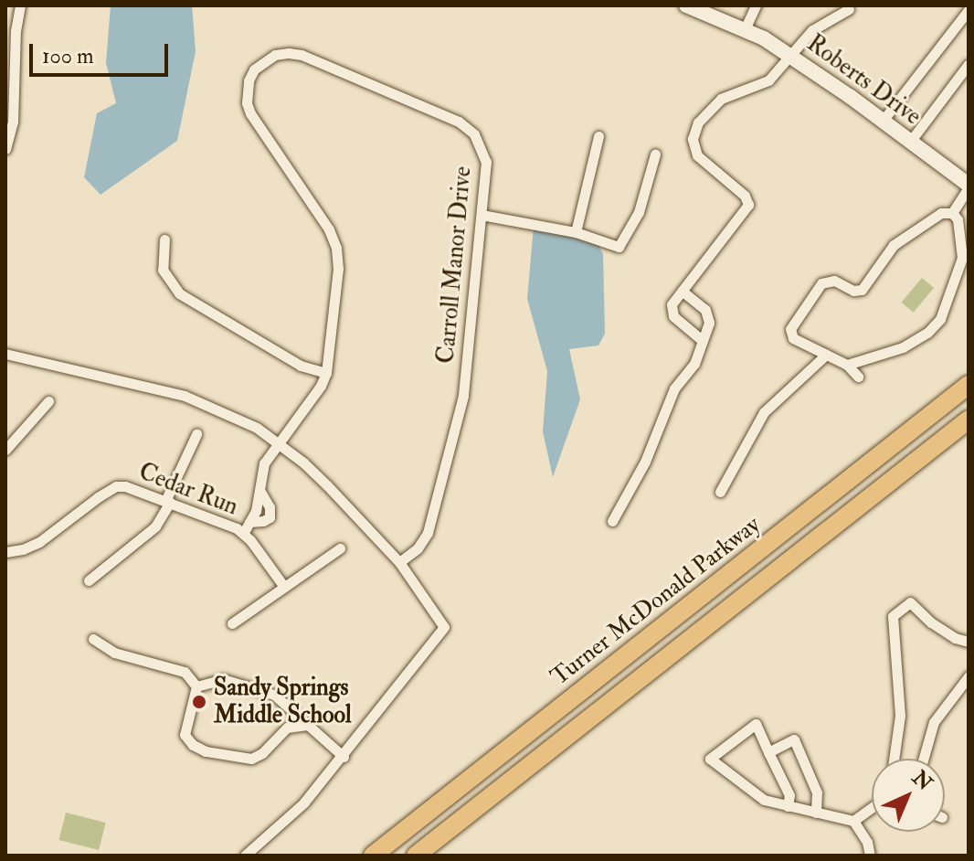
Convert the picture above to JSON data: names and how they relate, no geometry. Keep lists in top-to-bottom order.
{
  "streets": {
    "highway": ["Turner McDonald Parkway"],
    "street": ["Roberts Drive", "Carroll Manor Drive", "Cedar Run"]
  },
  "crossings": [
    ["Carroll Manor Drive", "Cedar Run"]
  ],
  "places": ["Sandy Springs Middle School"],
  "scale_bar": "100 m",
  "north": "top right"
}
